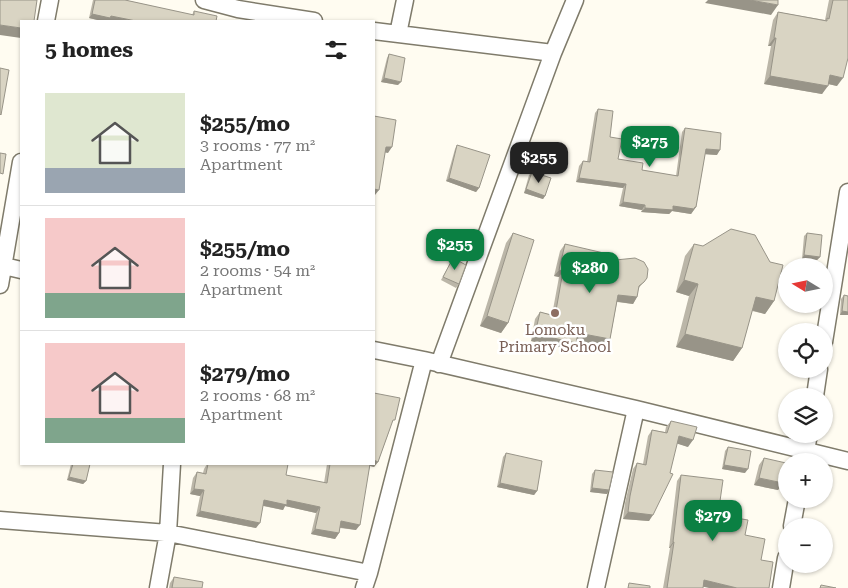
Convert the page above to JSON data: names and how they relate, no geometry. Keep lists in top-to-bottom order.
{
  "places": ["Lomoku Primary School"],
  "north": "left",
  "page": {
    "heading": "5 homes",
    "list": [
      {
        "name": "$255/mo",
        "note": "3 rooms · 77 m² · Apartment"
      },
      {
        "name": "$255/mo",
        "note": "2 rooms · 54 m² · Apartment"
      },
      {
        "name": "$279/mo",
        "note": "2 rooms · 68 m² · Apartment"
      }
    ],
    "price": [
      "$275",
      "$255",
      "$255",
      "$280",
      "$279"
    ],
    "map_buttons": ["+", "−"]
  }
}
